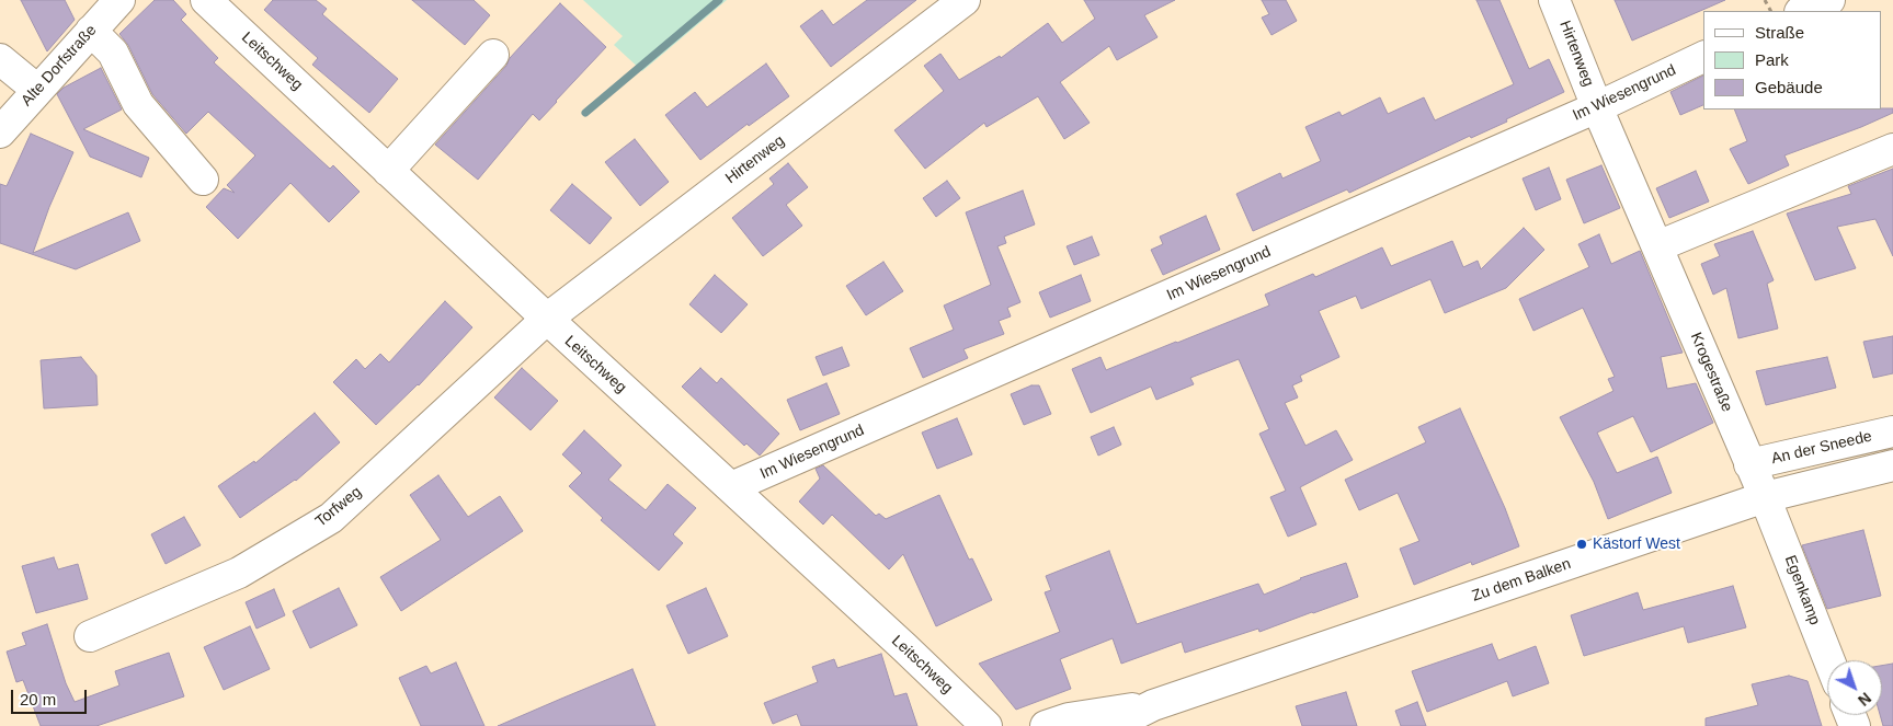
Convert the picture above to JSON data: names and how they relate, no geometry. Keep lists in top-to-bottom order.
{
  "streets": {
    "street": [
      "Hirtenweg",
      "Leitschweg",
      "Alte Dorfstraße",
      "Im Wiesengrund",
      "Krogestraße",
      "An der Sneede",
      "Torfweg",
      "Zu dem Balken",
      "Egenkamp"
    ]
  },
  "crossings": [
    ["Hirtenweg", "Leitschweg"],
    ["Hirtenweg", "Im Wiesengrund"],
    ["Hirtenweg", "Krogestraße"],
    ["Hirtenweg", "Torfweg"],
    ["Leitschweg", "Im Wiesengrund"],
    ["Leitschweg", "Torfweg"],
    ["Im Wiesengrund", "Krogestraße"],
    ["Krogestraße", "An der Sneede"],
    ["Krogestraße", "Zu dem Balken"],
    ["Krogestraße", "Egenkamp"],
    ["Zu dem Balken", "Egenkamp"]
  ],
  "places": ["Kästorf West"],
  "legend": ["Straße", "Park", "Gebäude"],
  "scale_bar": "20 m",
  "north": "bottom right"
}
